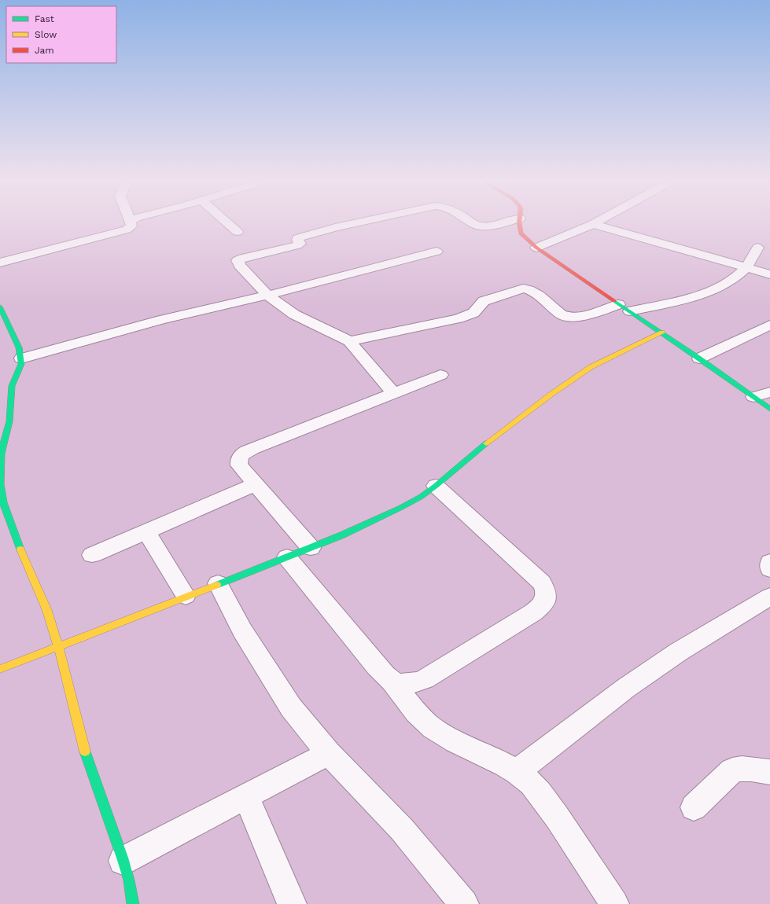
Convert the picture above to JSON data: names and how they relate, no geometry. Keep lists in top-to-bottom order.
{
  "legend": ["Fast", "Slow", "Jam"]
}
